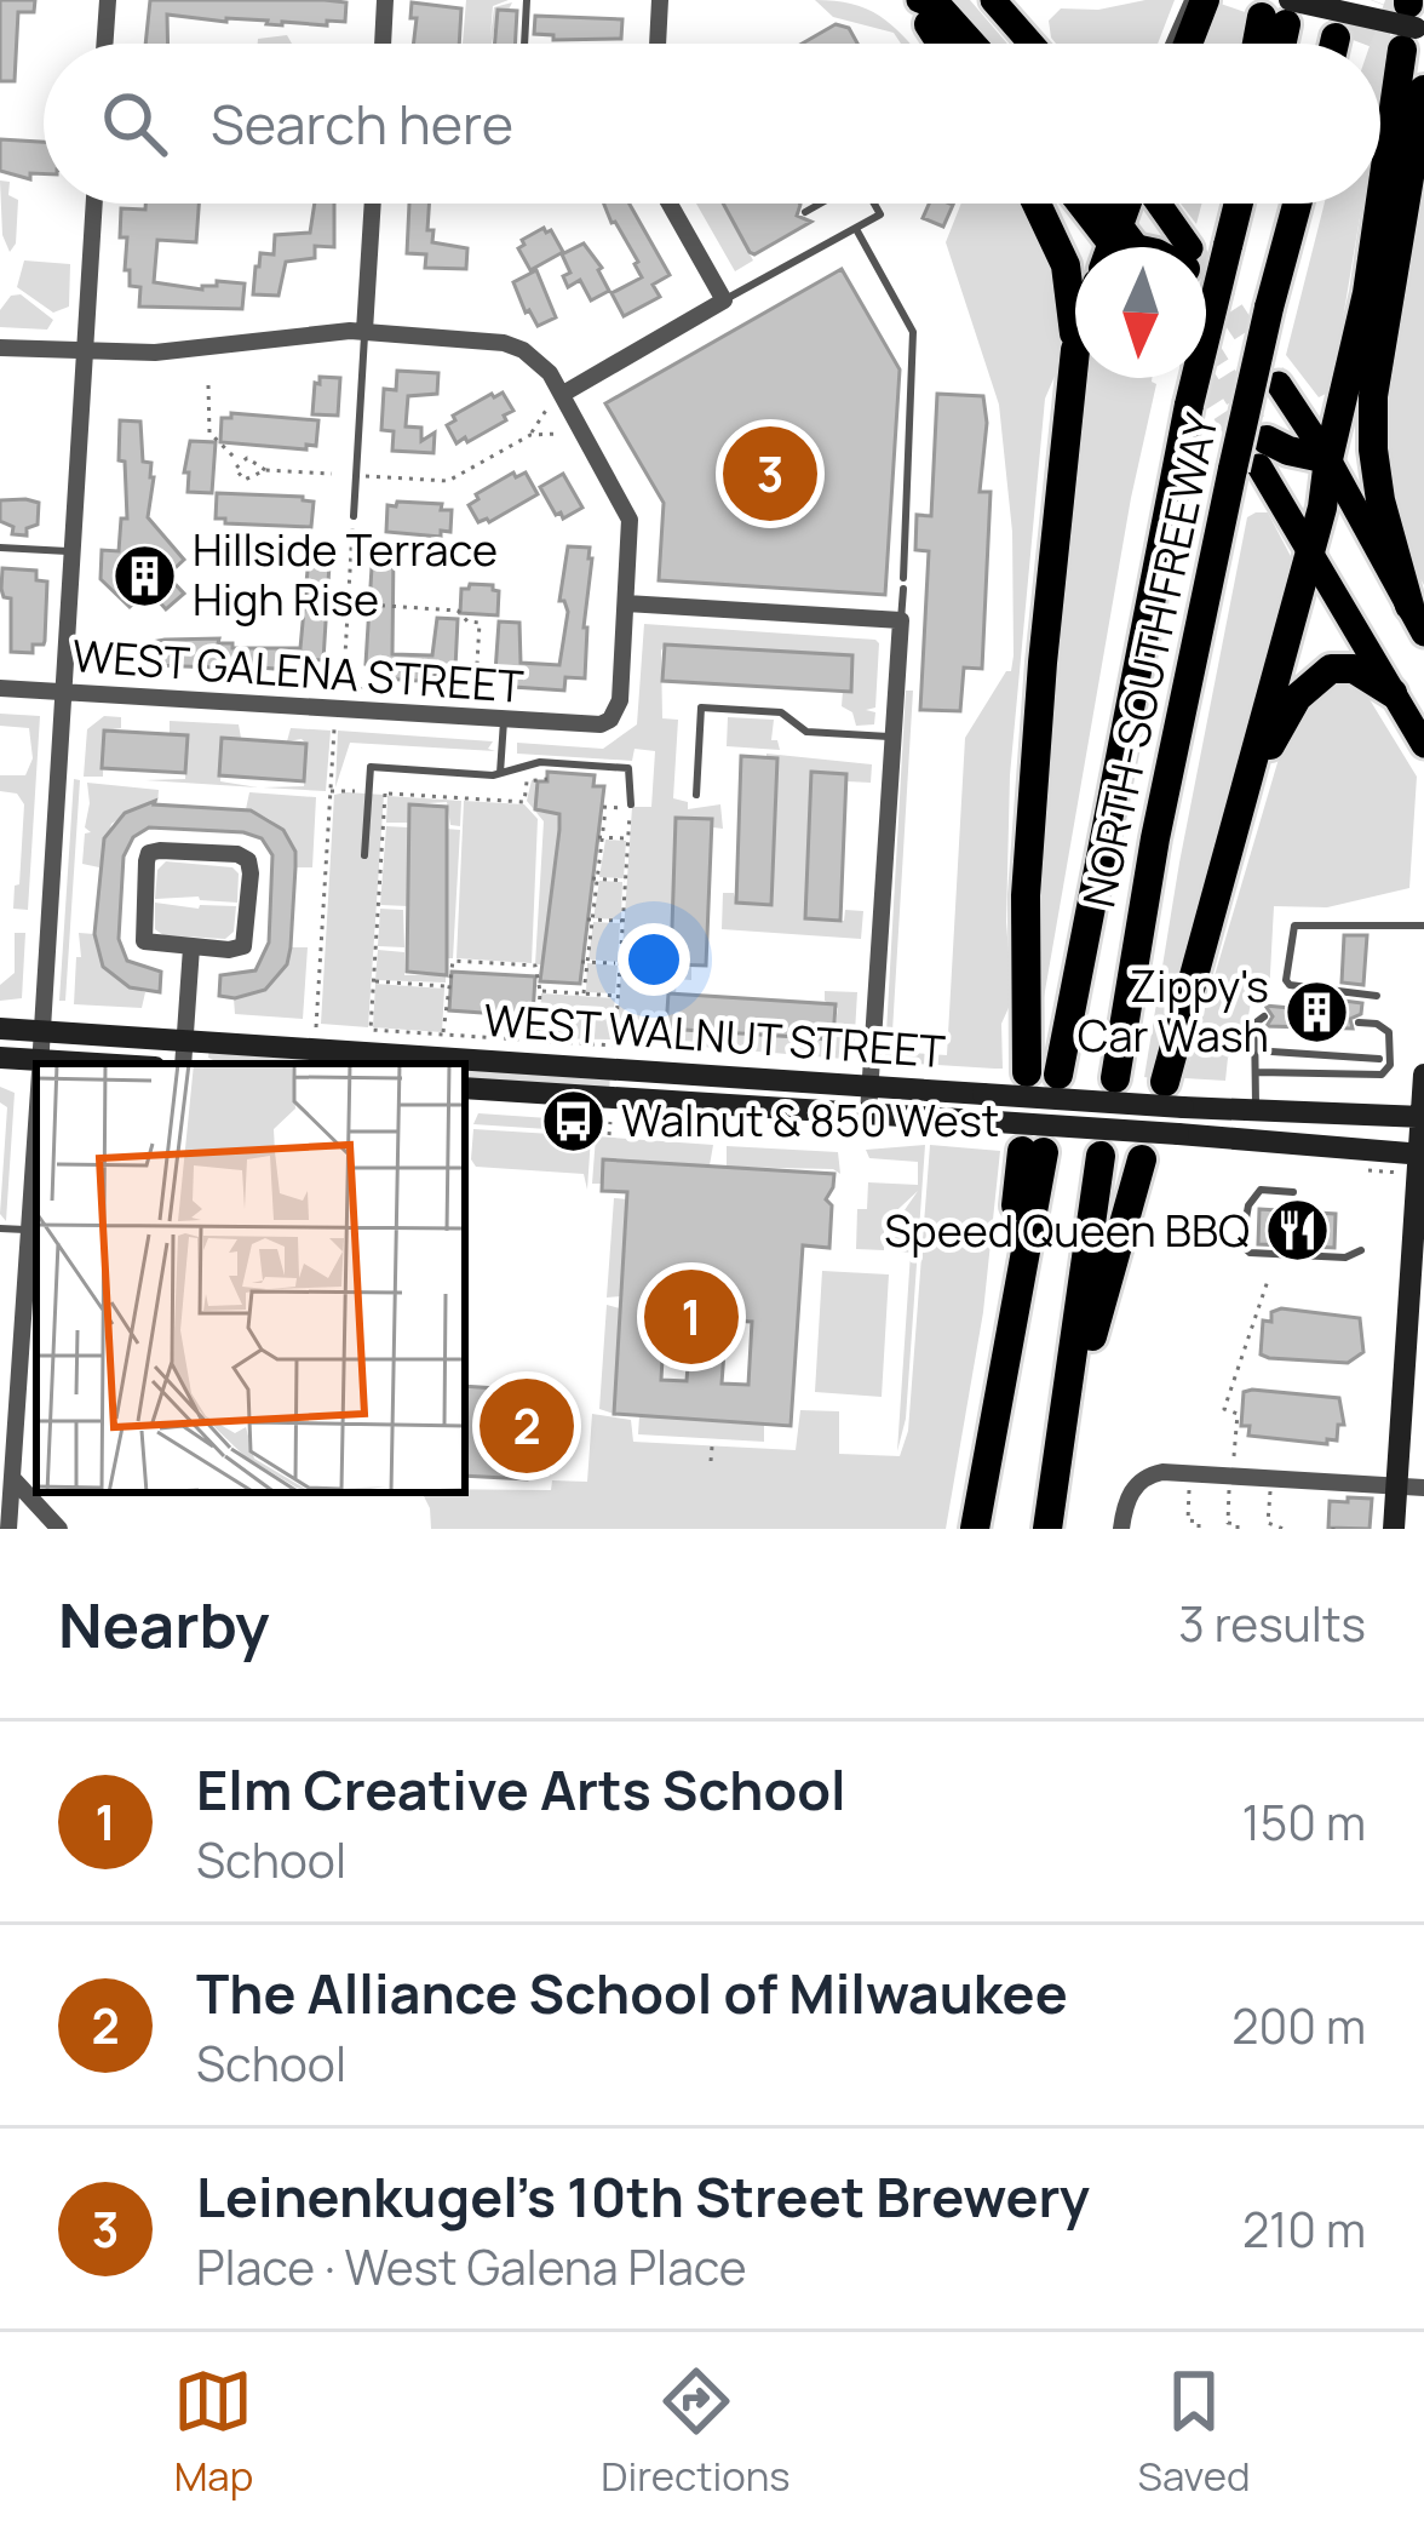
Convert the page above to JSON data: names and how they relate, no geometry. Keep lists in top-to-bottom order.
{
  "streets": {
    "highway": ["NORTH-SOUTH FREEWAY"],
    "main road": ["WEST WALNUT STREET"],
    "street": ["WEST GALENA STREET"]
  },
  "places": {
    "building": ["Hillside Terrace High Rise", "Zippy's Car Wash"],
    "bus stop": ["Walnut & 850 West"],
    "restaurant": ["Speed Queen BBQ"]
  },
  "north": "bottom",
  "page": {
    "search": "Search here",
    "pins": ["3", "1", "2"],
    "heading": ["Nearby", "3 results"],
    "list": [
      {
        "mark": "1",
        "name": "Elm Creative Arts School",
        "note": "School",
        "value": "150 m"
      },
      {
        "mark": "2",
        "name": "The Alliance School of Milwaukee",
        "note": "School",
        "value": "200 m"
      },
      {
        "mark": "3",
        "name": "Leinenkugel's 10th Street Brewery",
        "note": "Place · West Galena Place",
        "value": "210 m"
      }
    ],
    "nav": ["Map", "Directions", "Saved"]
  }
}
